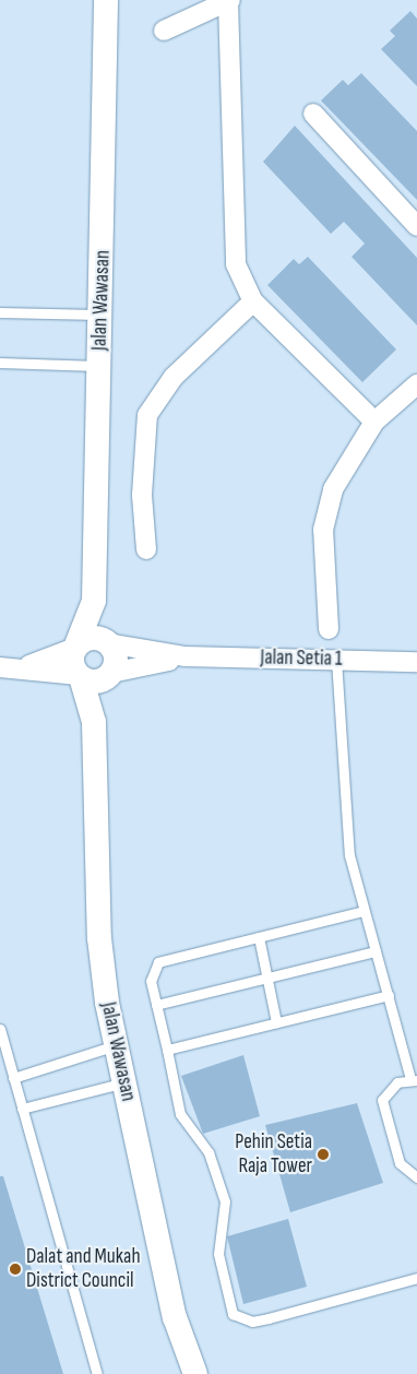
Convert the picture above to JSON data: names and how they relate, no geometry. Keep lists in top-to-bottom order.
{
  "streets": {
    "street": ["Jalan Wawasan", "Jalan Setia 1"]
  },
  "crossings": [
    ["Jalan Wawasan", "Jalan Setia 1"]
  ],
  "places": ["Pehin Setia Raja Tower", "Dalat and Mukah District Council"]
}
